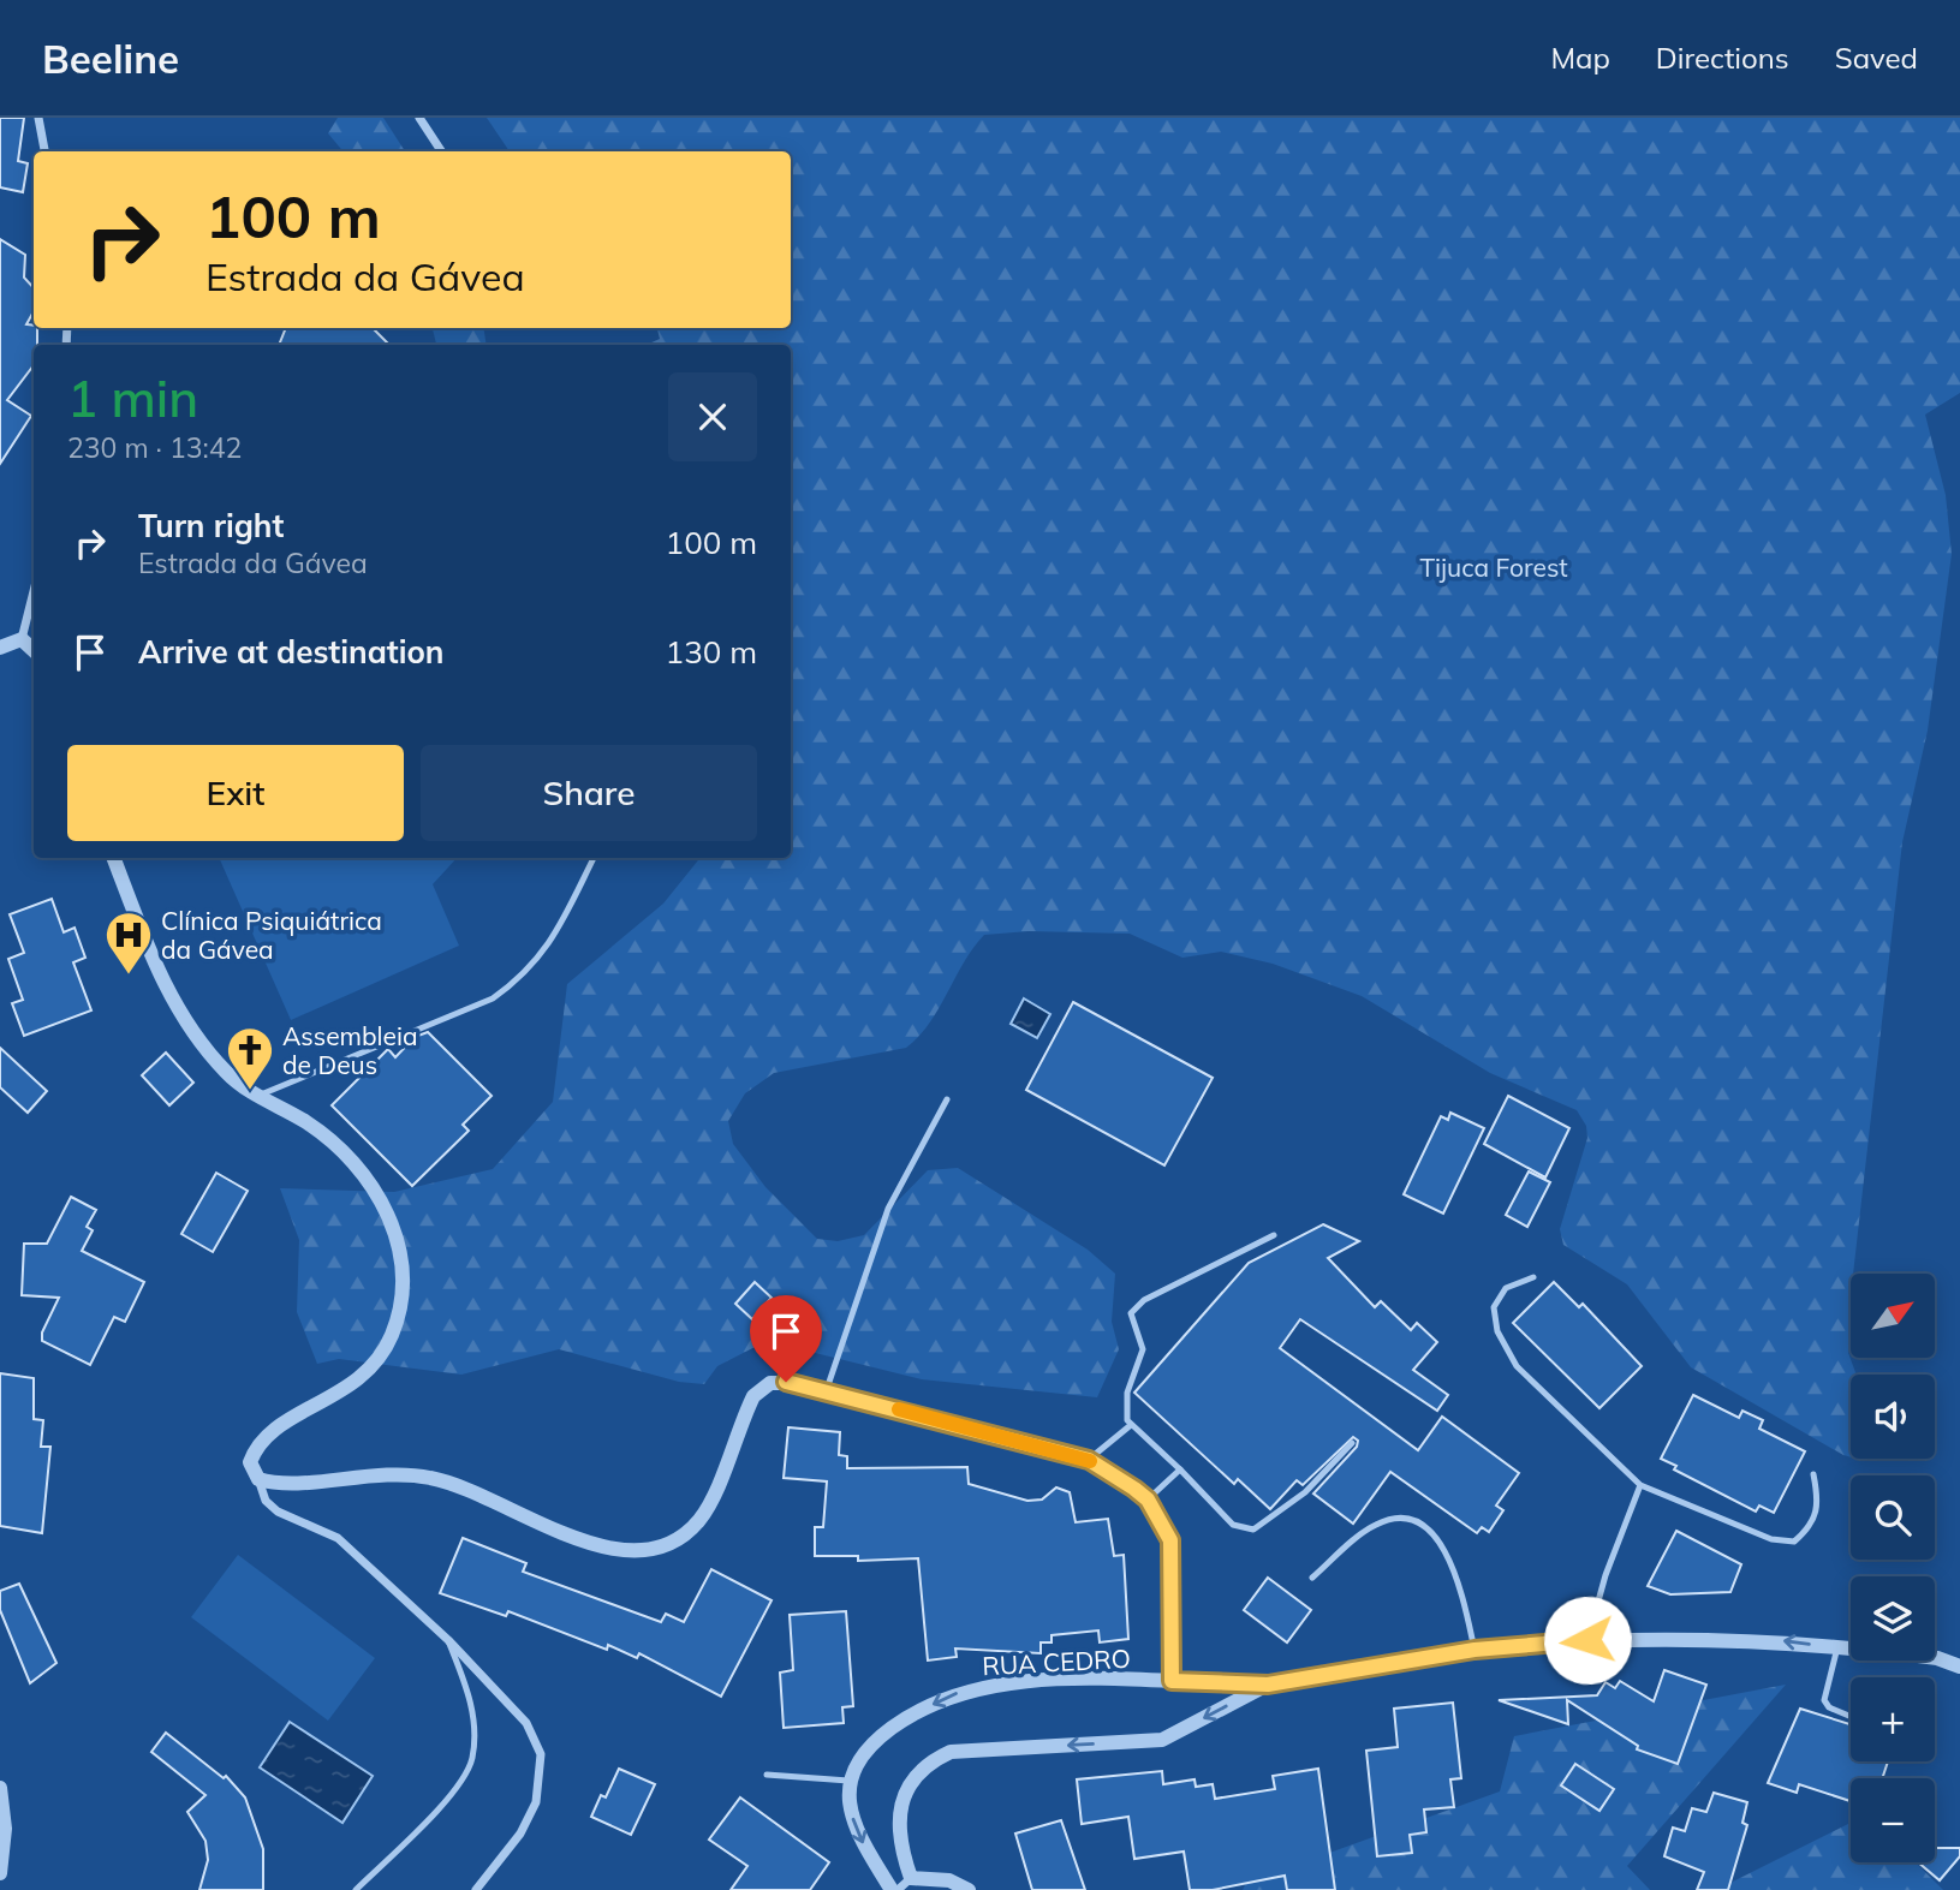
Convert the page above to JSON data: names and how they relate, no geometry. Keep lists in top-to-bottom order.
{
  "streets": {
    "street": ["RUA CEDRO"]
  },
  "one_way": ["RUA CEDRO"],
  "parks": ["Tijuca Forest"],
  "places": {
    "hospital": ["Clínica Psiquiátrica da Gávea"],
    "church": ["Assembleia de Deus"]
  },
  "north": "top right",
  "page": {
    "header": "Beeline",
    "nav": ["Map", "Directions", "Saved"],
    "turn": ["100 m", "Estrada da Gávea"],
    "heading": ["1 min", "230 m · 13:42"],
    "list": [
      {
        "name": "Turn right",
        "note": "Estrada da Gávea",
        "value": "100 m"
      },
      {
        "name": "Arrive at destination",
        "value": "130 m"
      }
    ],
    "buttons": ["Exit", "Share"],
    "map_buttons": ["+", "−"]
  }
}
